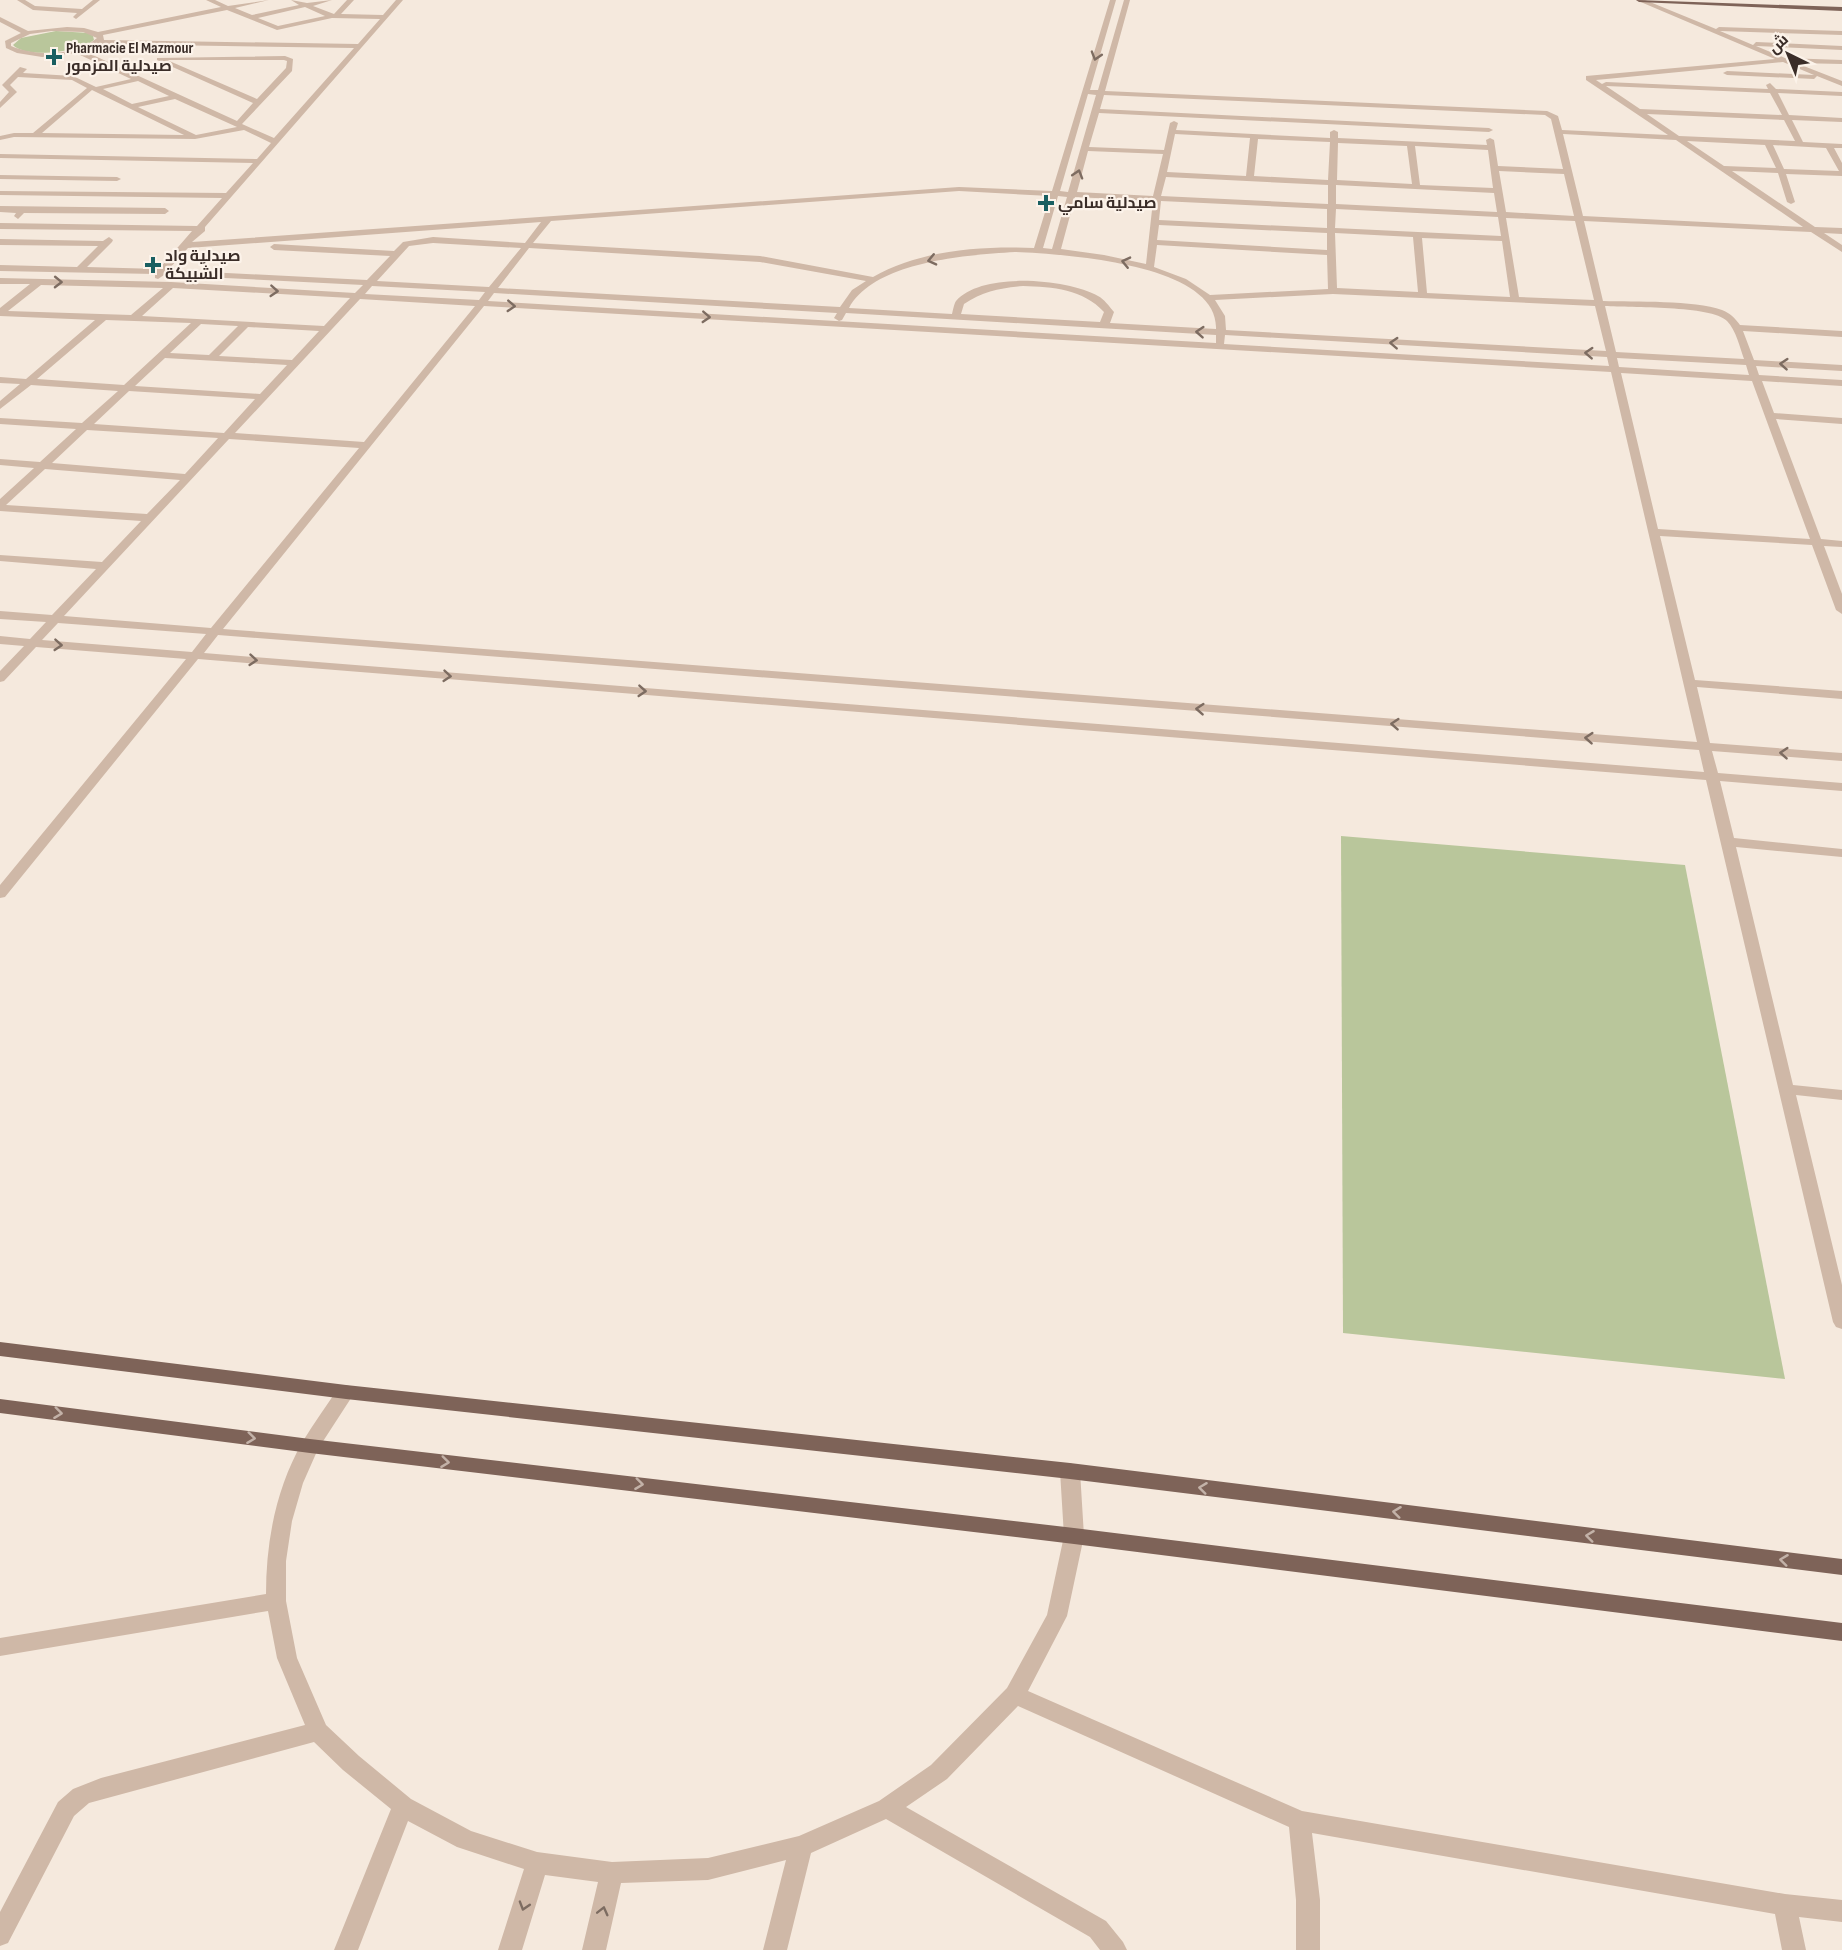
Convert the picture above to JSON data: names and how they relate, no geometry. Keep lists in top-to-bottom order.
{
  "places": {
    "health": ["Pharmacie El Mazmour صيدلية المزمور", "صيدلية سامي", "صيدلية واد الشبيكة"]
  },
  "north": "top left"
}
